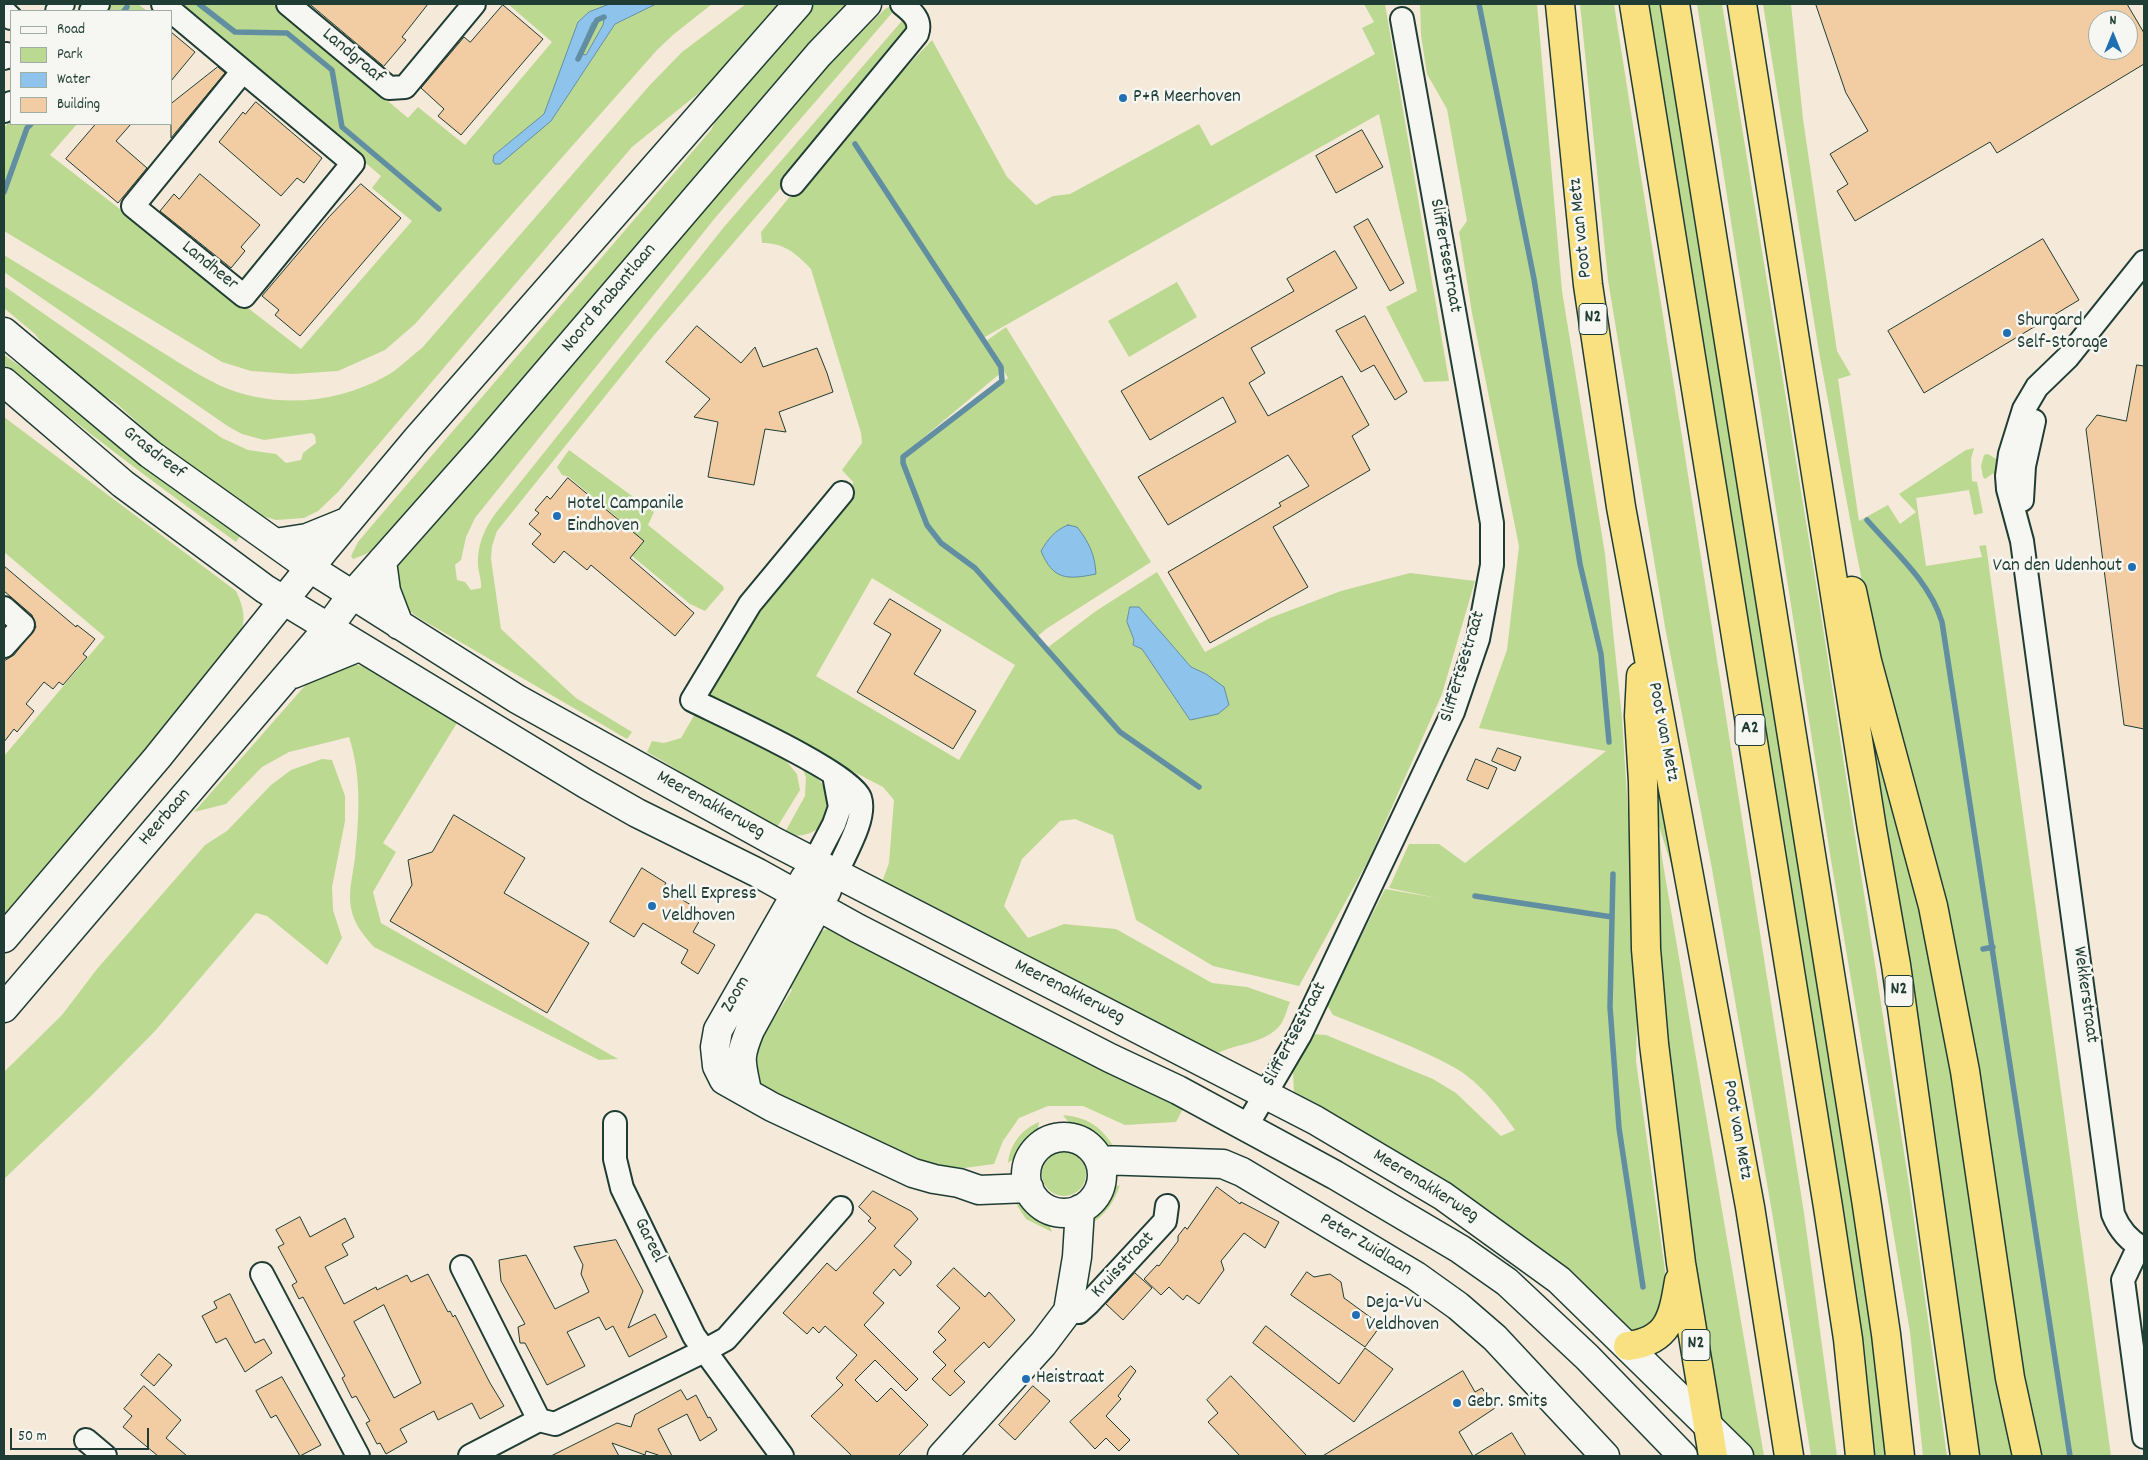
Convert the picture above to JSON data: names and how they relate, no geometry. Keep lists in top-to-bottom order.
{
  "streets": {
    "highway": ["Poot van Metz", "N2", "A2"],
    "main road": [
      "Noord Brabantlaan",
      "Grasdreef",
      "Meerenakkerweg",
      "Heerbaan",
      "Zoom",
      "Peter Zuidlaan",
      "Kruisstraat"
    ],
    "street": [
      "Landgraaf",
      "Sliffertsestraat",
      "Landheer",
      "Wekkerstraat",
      "Gareel"
    ]
  },
  "crossings": [
    ["Poot van Metz", "N2"],
    ["Sliffertsestraat", "Meerenakkerweg"],
    ["Noord Brabantlaan", "Grasdreef"],
    ["Noord Brabantlaan", "Meerenakkerweg"],
    ["Noord Brabantlaan", "Heerbaan"],
    ["N2", "Meerenakkerweg"],
    ["Grasdreef", "Meerenakkerweg"],
    ["Meerenakkerweg", "Heerbaan"],
    ["Meerenakkerweg", "Zoom"],
    ["Zoom", "Peter Zuidlaan"],
    ["Zoom", "Kruisstraat"],
    ["Peter Zuidlaan", "Kruisstraat"]
  ],
  "places": [
    "P+R Meerhoven",
    "Shurgard Self-Storage",
    "Hotel Campanile Eindhoven",
    "Van den Udenhout",
    "Shell Express Veldhoven",
    "Deja-Vu Veldhoven",
    "Heistraat",
    "Gebr. Smits"
  ],
  "legend": [
    "Road",
    "Park",
    "Water",
    "Building"
  ],
  "scale_bar": "50 m",
  "north": "top"
}
